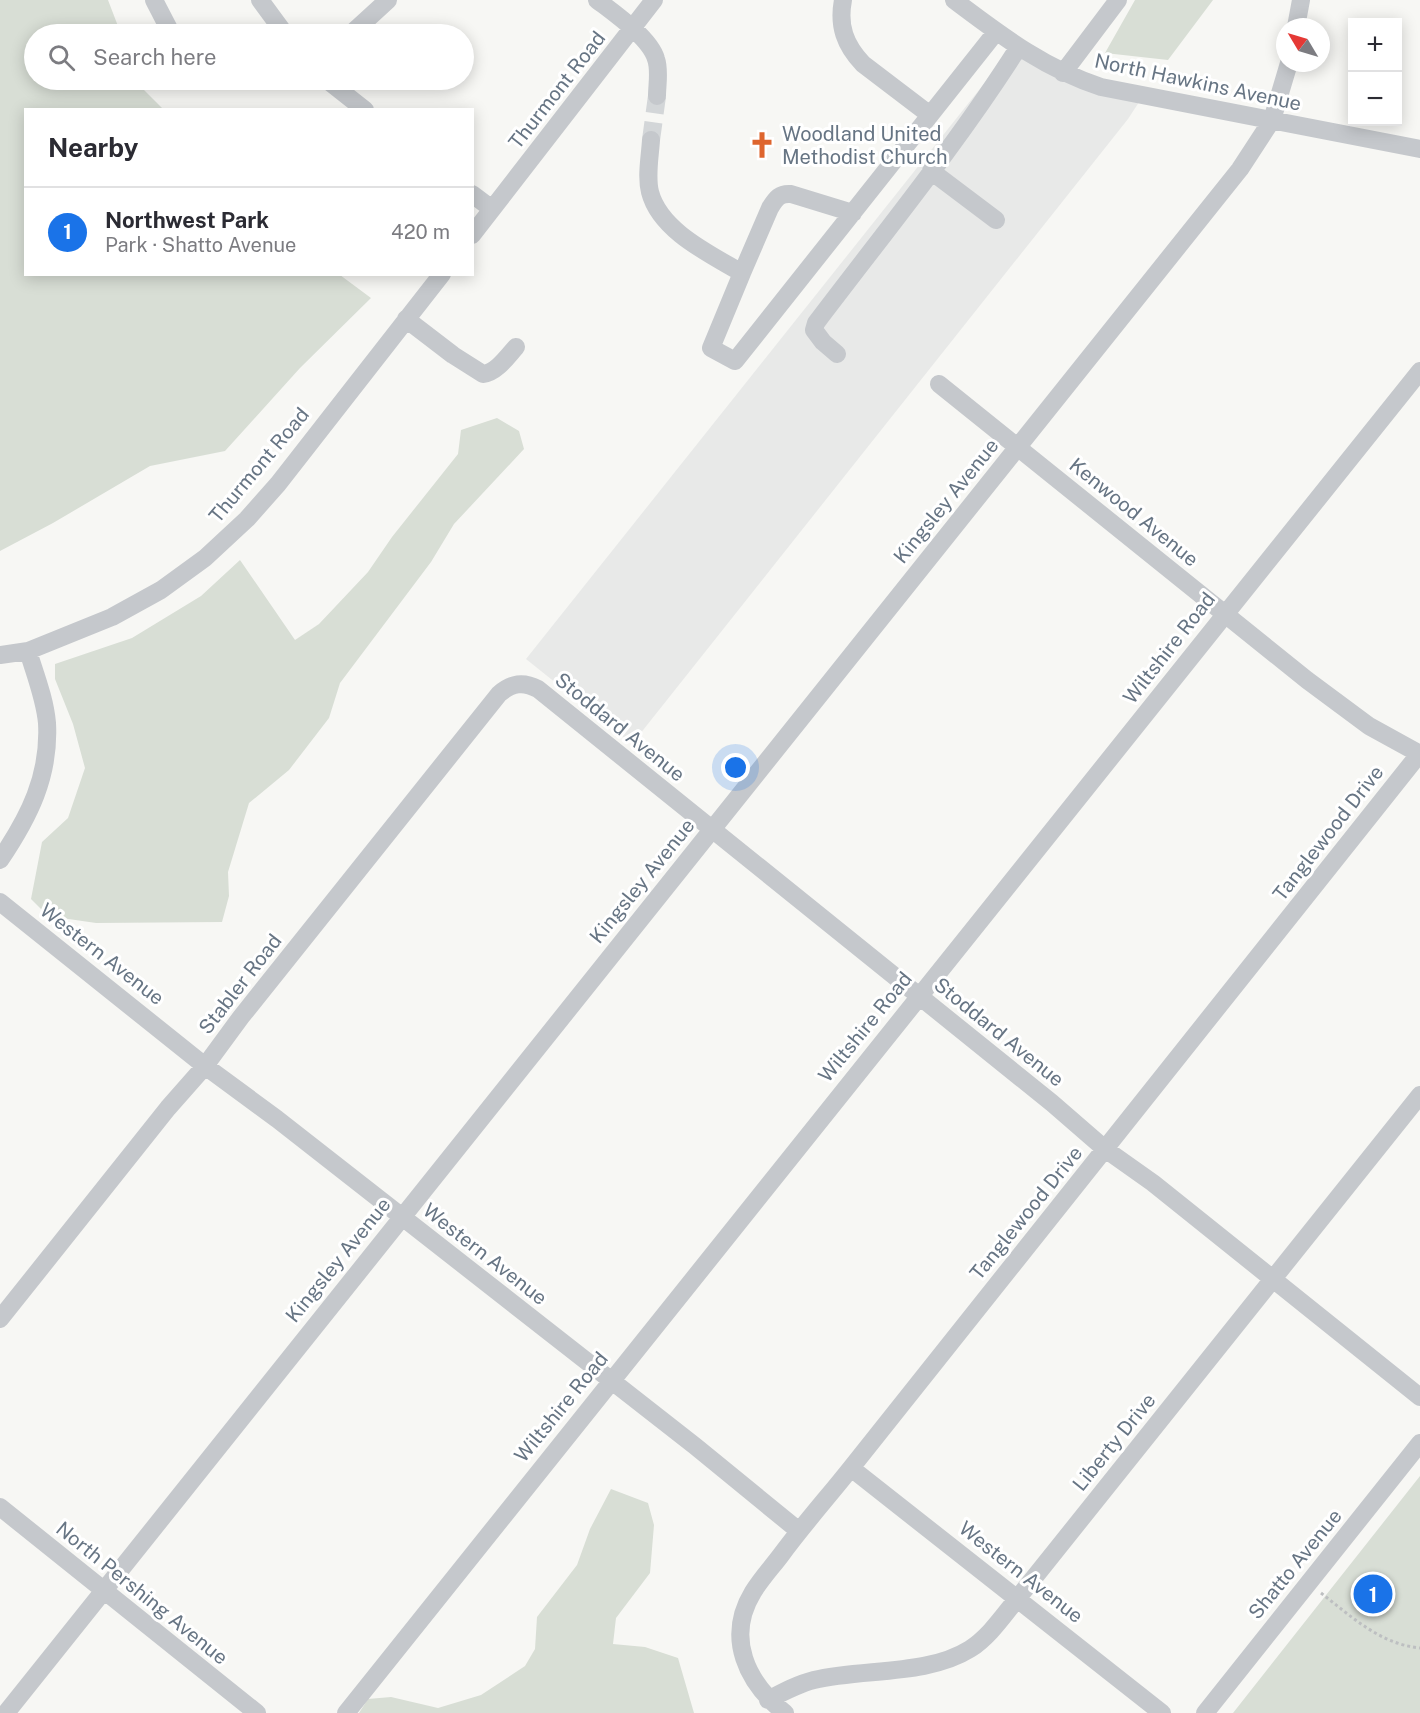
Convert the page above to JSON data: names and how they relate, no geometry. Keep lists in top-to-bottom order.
{
  "streets": {
    "street": [
      "North Hawkins Avenue",
      "Thurmont Road",
      "Kingsley Avenue",
      "Kenwood Avenue",
      "Wiltshire Road",
      "Stoddard Avenue",
      "Tanglewood Drive",
      "Western Avenue",
      "Stabler Road",
      "Liberty Drive",
      "Shatto Avenue",
      "North Pershing Avenue"
    ]
  },
  "crossings": [
    ["North Hawkins Avenue", "Kingsley Avenue"],
    ["Kingsley Avenue", "Kenwood Avenue"],
    ["Kingsley Avenue", "Stoddard Avenue"],
    ["Kingsley Avenue", "Western Avenue"],
    ["Kingsley Avenue", "North Pershing Avenue"],
    ["Kenwood Avenue", "Wiltshire Road"],
    ["Kenwood Avenue", "Tanglewood Drive"],
    ["Wiltshire Road", "Stoddard Avenue"],
    ["Wiltshire Road", "Western Avenue"],
    ["Stoddard Avenue", "Tanglewood Drive"],
    ["Stoddard Avenue", "Stabler Road"],
    ["Stoddard Avenue", "Liberty Drive"],
    ["Tanglewood Drive", "Western Avenue"],
    ["Tanglewood Drive", "Liberty Drive"],
    ["Western Avenue", "Stabler Road"],
    ["Western Avenue", "Liberty Drive"]
  ],
  "places": {
    "church": ["Woodland United Methodist Church"]
  },
  "north": "top left",
  "page": {
    "map_buttons": ["+", "−"],
    "search": "Search here",
    "heading": "Nearby",
    "list": [
      {
        "mark": "1",
        "name": "Northwest Park",
        "note": "Park · Shatto Avenue",
        "value": "420 m"
      }
    ],
    "pins": "1"
  }
}
